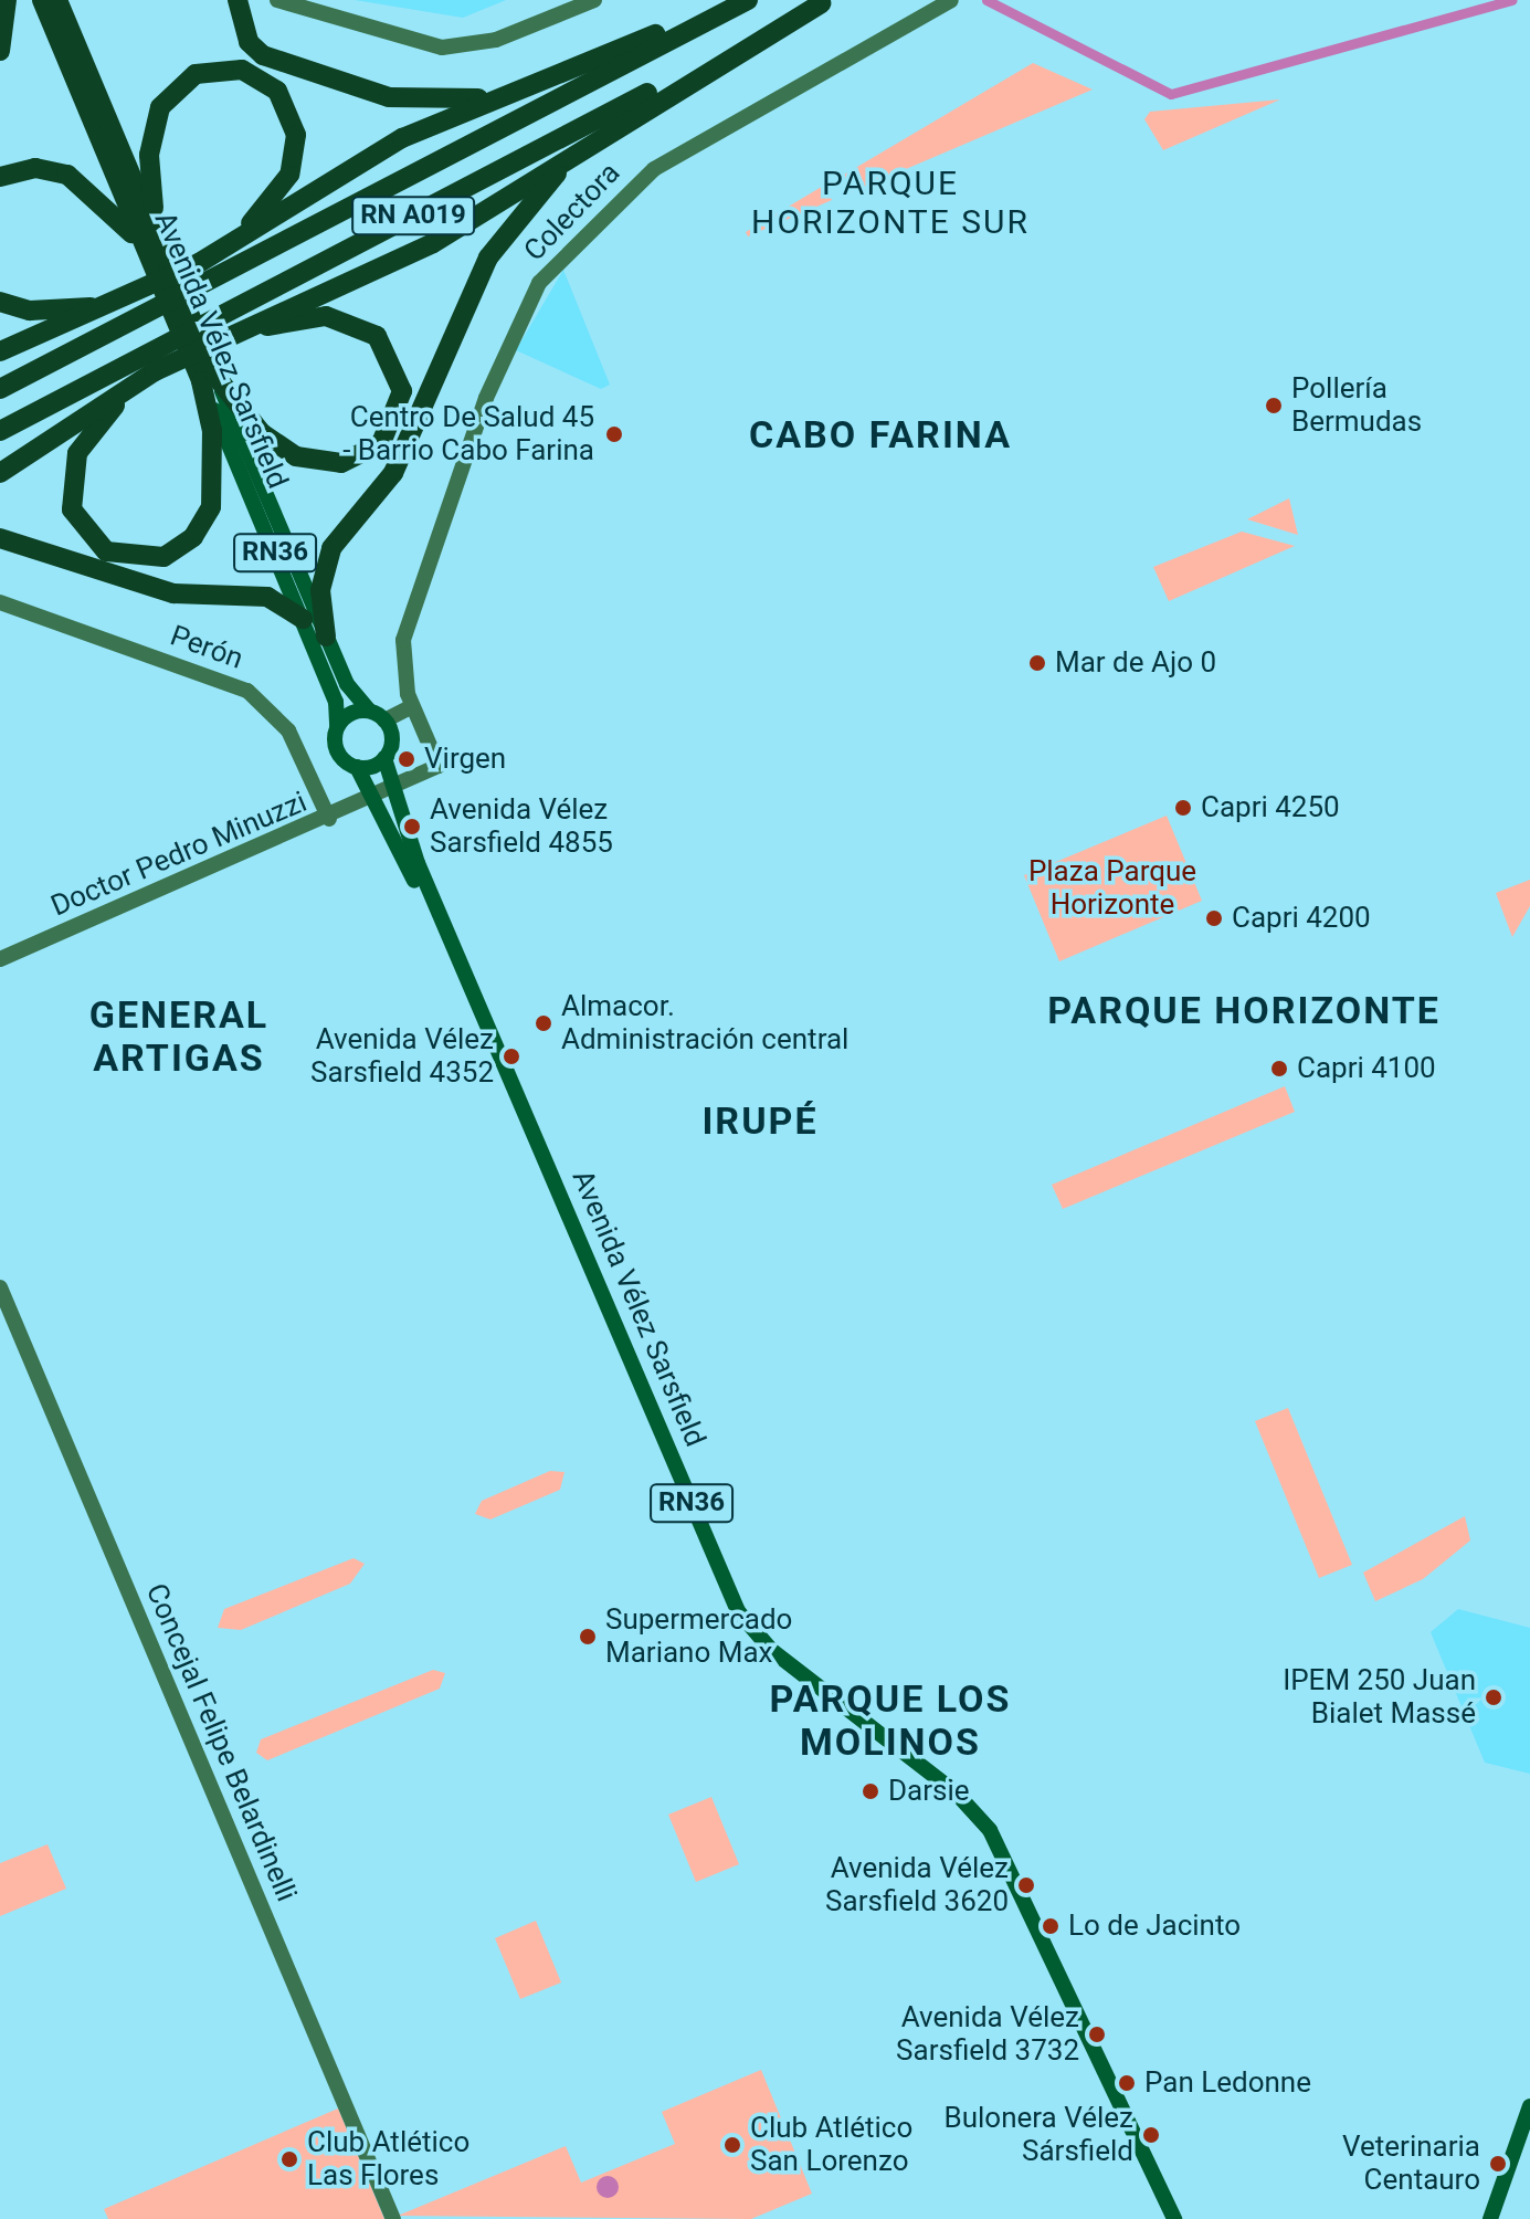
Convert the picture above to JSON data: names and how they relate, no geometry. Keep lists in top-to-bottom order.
{
  "streets": {
    "highway": ["RN A019", "Avenida Vélez Sarsfield", "RN36"],
    "main road": [
      "Colectora",
      "Perón",
      "Doctor Pedro Minuzzi",
      "Concejal Felipe Belardinelli"
    ]
  },
  "crossings": [
    ["Colectora", "Doctor Pedro Minuzzi"],
    ["Avenida Vélez Sarsfield", "RN36"],
    ["Avenida Vélez Sarsfield", "Doctor Pedro Minuzzi"],
    ["Perón", "Doctor Pedro Minuzzi"]
  ],
  "districts": [
    "PARQUE HORIZONTE SUR",
    "CABO FARINA",
    "PARQUE HORIZONTE",
    "GENERAL ARTIGAS",
    "IRUPÉ",
    "PARQUE LOS MOLINOS"
  ],
  "parks": ["Plaza Parque Horizonte"],
  "places": [
    "Pollería Bermudas",
    "Centro De Salud 45 - Barrio Cabo Farina",
    "Mar de Ajo 0",
    "Virgen",
    "Capri 4250",
    "Avenida Vélez Sarsfield 4855",
    "Capri 4200",
    "Almacor. Administración central",
    "Avenida Vélez Sarsfield 4352",
    "Capri 4100",
    "Supermercado Mariano Max",
    "IPEM 250 Juan Bialet Massé",
    "Darsie",
    "Avenida Vélez Sarsfield 3620",
    "Lo de Jacinto",
    "Avenida Vélez Sarsfield 3732",
    "Pan Ledonne",
    "Bulonera Vélez Sársfield",
    "Club Atlético San Lorenzo",
    "Club Atlético Las Flores",
    "Veterinaria Centauro"
  ]
}
